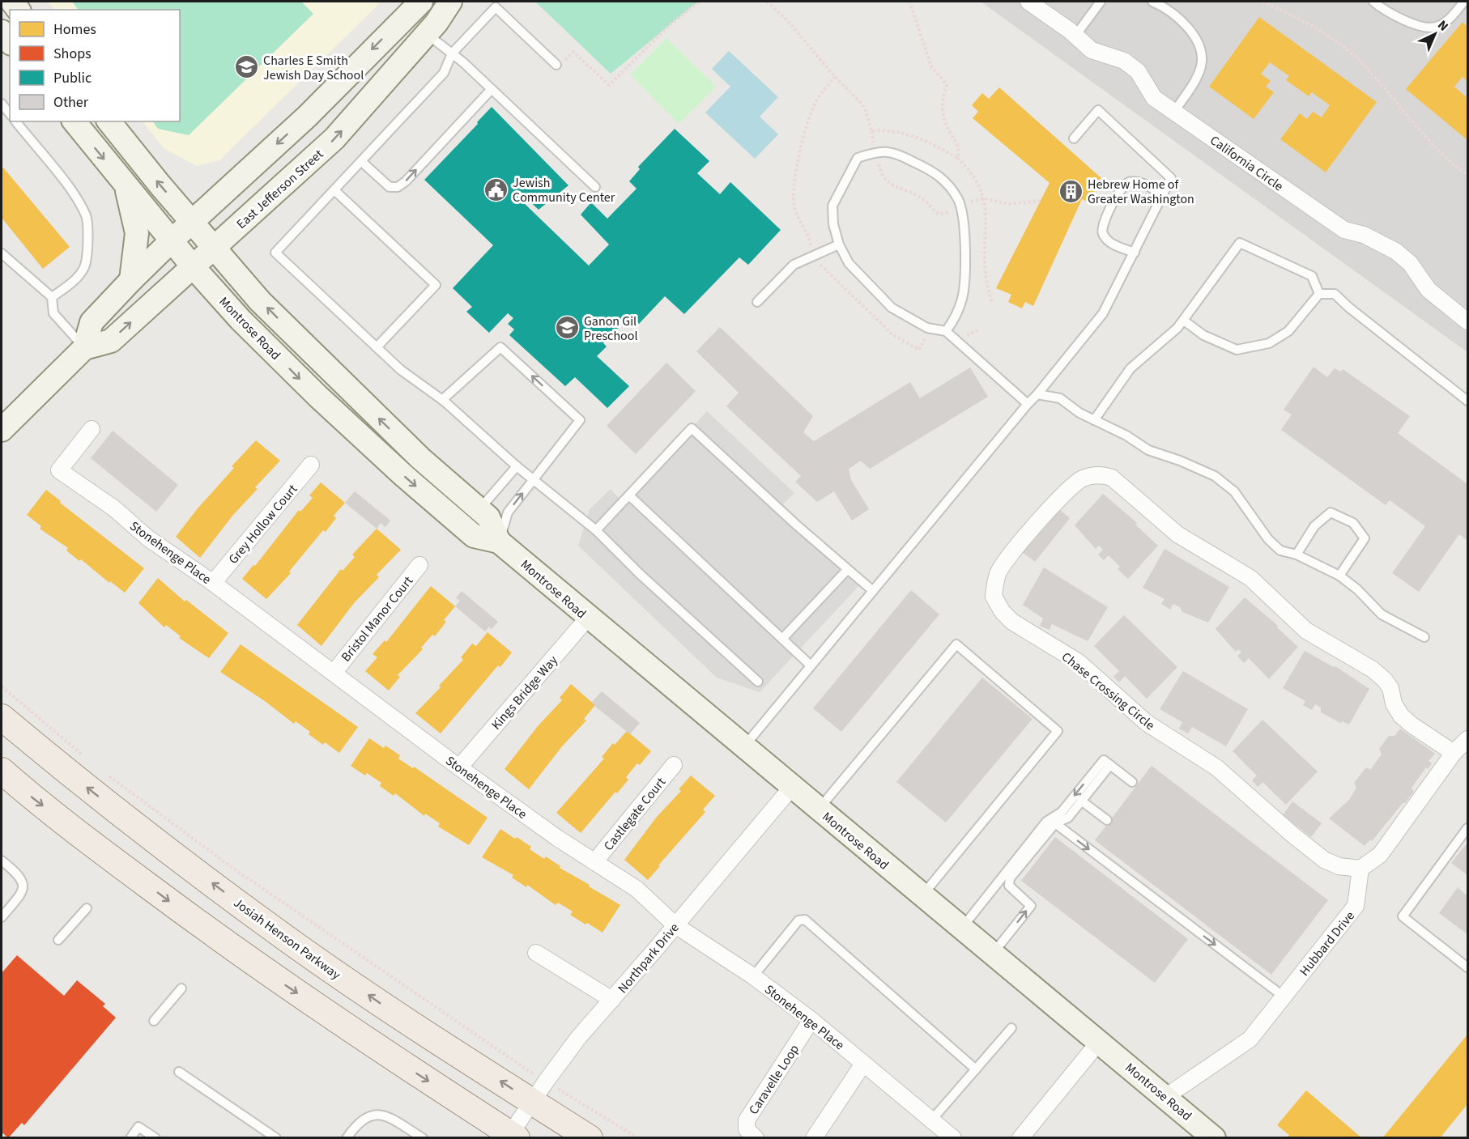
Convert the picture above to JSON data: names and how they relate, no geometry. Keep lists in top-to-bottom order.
{
  "streets": {
    "main road": ["Josiah Henson Parkway"],
    "street": [
      "California Circle",
      "East Jefferson Street",
      "Montrose Road",
      "Grey Hollow Court",
      "Stonehenge Place",
      "Bristol Manor Court",
      "Chase Crossing Circle",
      "Kings Bridge Way",
      "Castlegate Court",
      "Hubbard Drive",
      "Northpark Drive",
      "Caravelle Loop"
    ]
  },
  "crossings": [
    ["East Jefferson Street", "Montrose Road"],
    ["Montrose Road", "Kings Bridge Way"],
    ["Montrose Road", "Hubbard Drive"],
    ["Montrose Road", "Northpark Drive"],
    ["Grey Hollow Court", "Stonehenge Place"],
    ["Stonehenge Place", "Bristol Manor Court"],
    ["Stonehenge Place", "Kings Bridge Way"],
    ["Stonehenge Place", "Castlegate Court"],
    ["Stonehenge Place", "Northpark Drive"],
    ["Stonehenge Place", "Caravelle Loop"],
    ["Chase Crossing Circle", "Hubbard Drive"],
    ["Josiah Henson Parkway", "Northpark Drive"]
  ],
  "places": {
    "school or university": ["Charles E Smith Jewish Day School", "Ganon Gil Preschool"],
    "public building": ["Jewish Community Center"],
    "building": ["Hebrew Home of Greater Washington"]
  },
  "legend": [
    "Homes",
    "Shops",
    "Public",
    "Other"
  ],
  "north": "top right"
}
